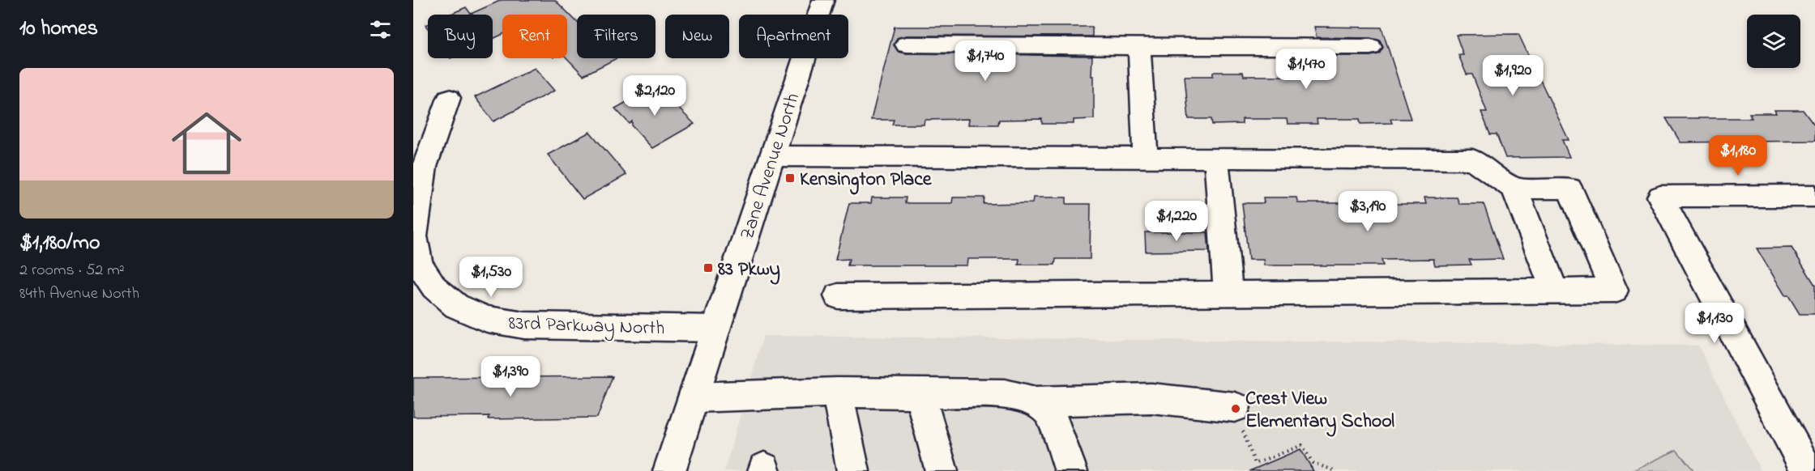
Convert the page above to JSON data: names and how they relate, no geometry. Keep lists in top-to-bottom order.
{
  "streets": {
    "street": ["Zane Avenue North", "83rd Parkway North"]
  },
  "crossings": [
    ["Zane Avenue North", "83rd Parkway North"]
  ],
  "places": {
    "transit": ["Kensington Place", "83 Pkwy"],
    "other": ["Crest View Elementary School"]
  },
  "page": {
    "heading": "10 homes",
    "chip": [
      "Buy",
      "Rent",
      "Filters",
      "New",
      "Apartment"
    ],
    "price": [
      "$1,740",
      "$1,470",
      "$1,920",
      "$2,120",
      "$1,180",
      "$3,190",
      "$1,220",
      "$1,530",
      "$1,130",
      "$1,390"
    ],
    "list": [
      {
        "name": "$1,180/mo",
        "note": "2 rooms · 52 m² · 84th Avenue North"
      }
    ]
  }
}
